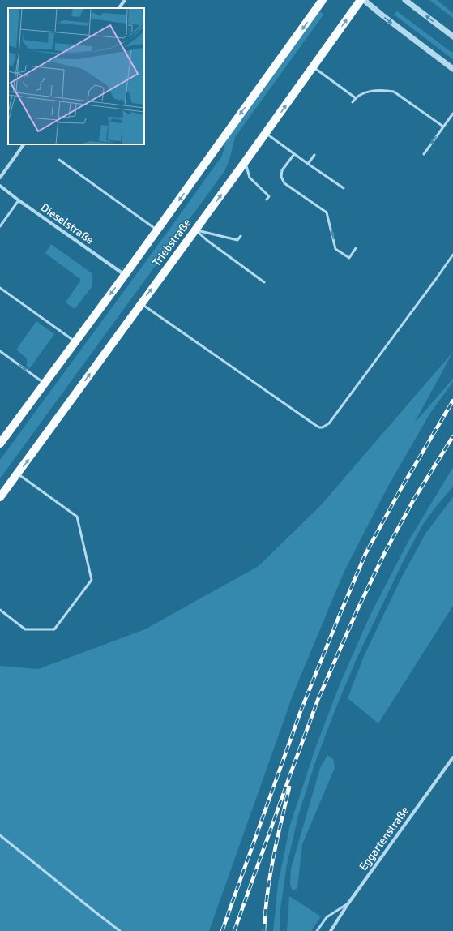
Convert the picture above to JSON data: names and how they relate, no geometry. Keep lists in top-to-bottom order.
{
  "streets": {
    "main road": ["Triebstraße"],
    "street": ["Dieselstraße", "Eggartenstraße"]
  },
  "crossings": [
    ["Dieselstraße", "Triebstraße"]
  ]
}
